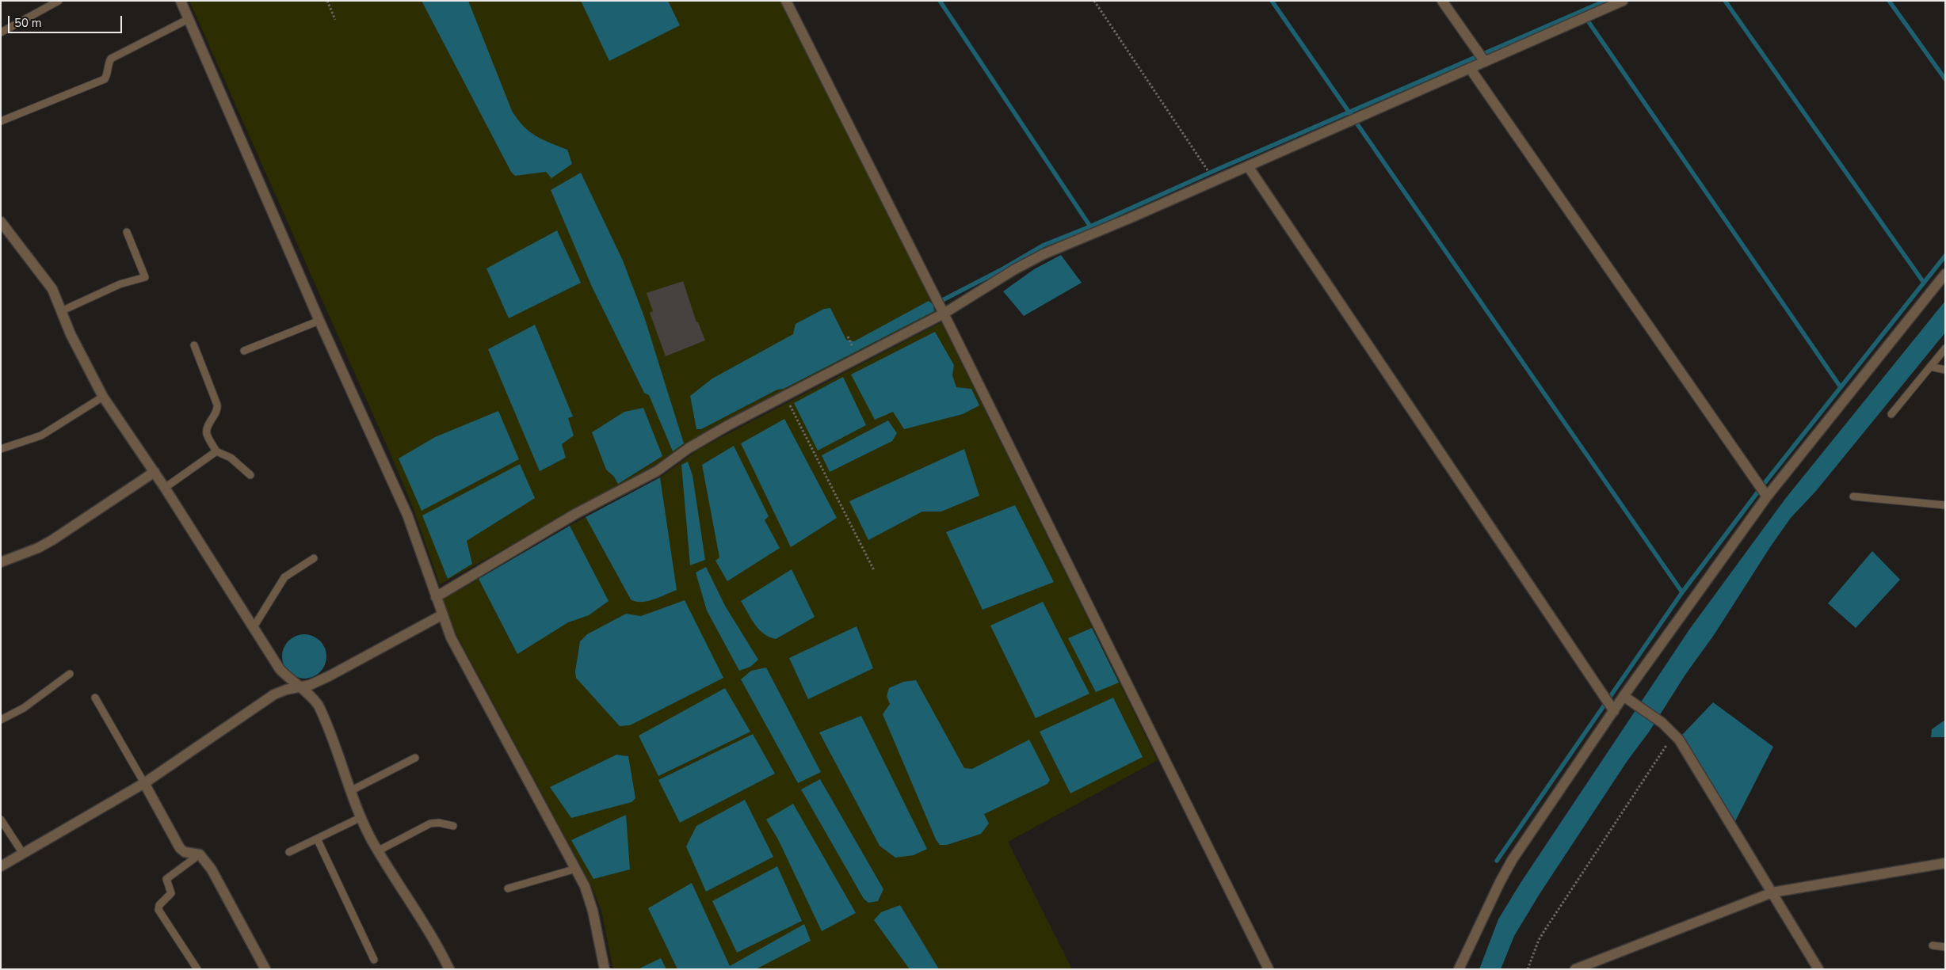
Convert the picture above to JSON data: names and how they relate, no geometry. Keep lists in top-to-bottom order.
{
  "scale_bar": "50 m"
}
